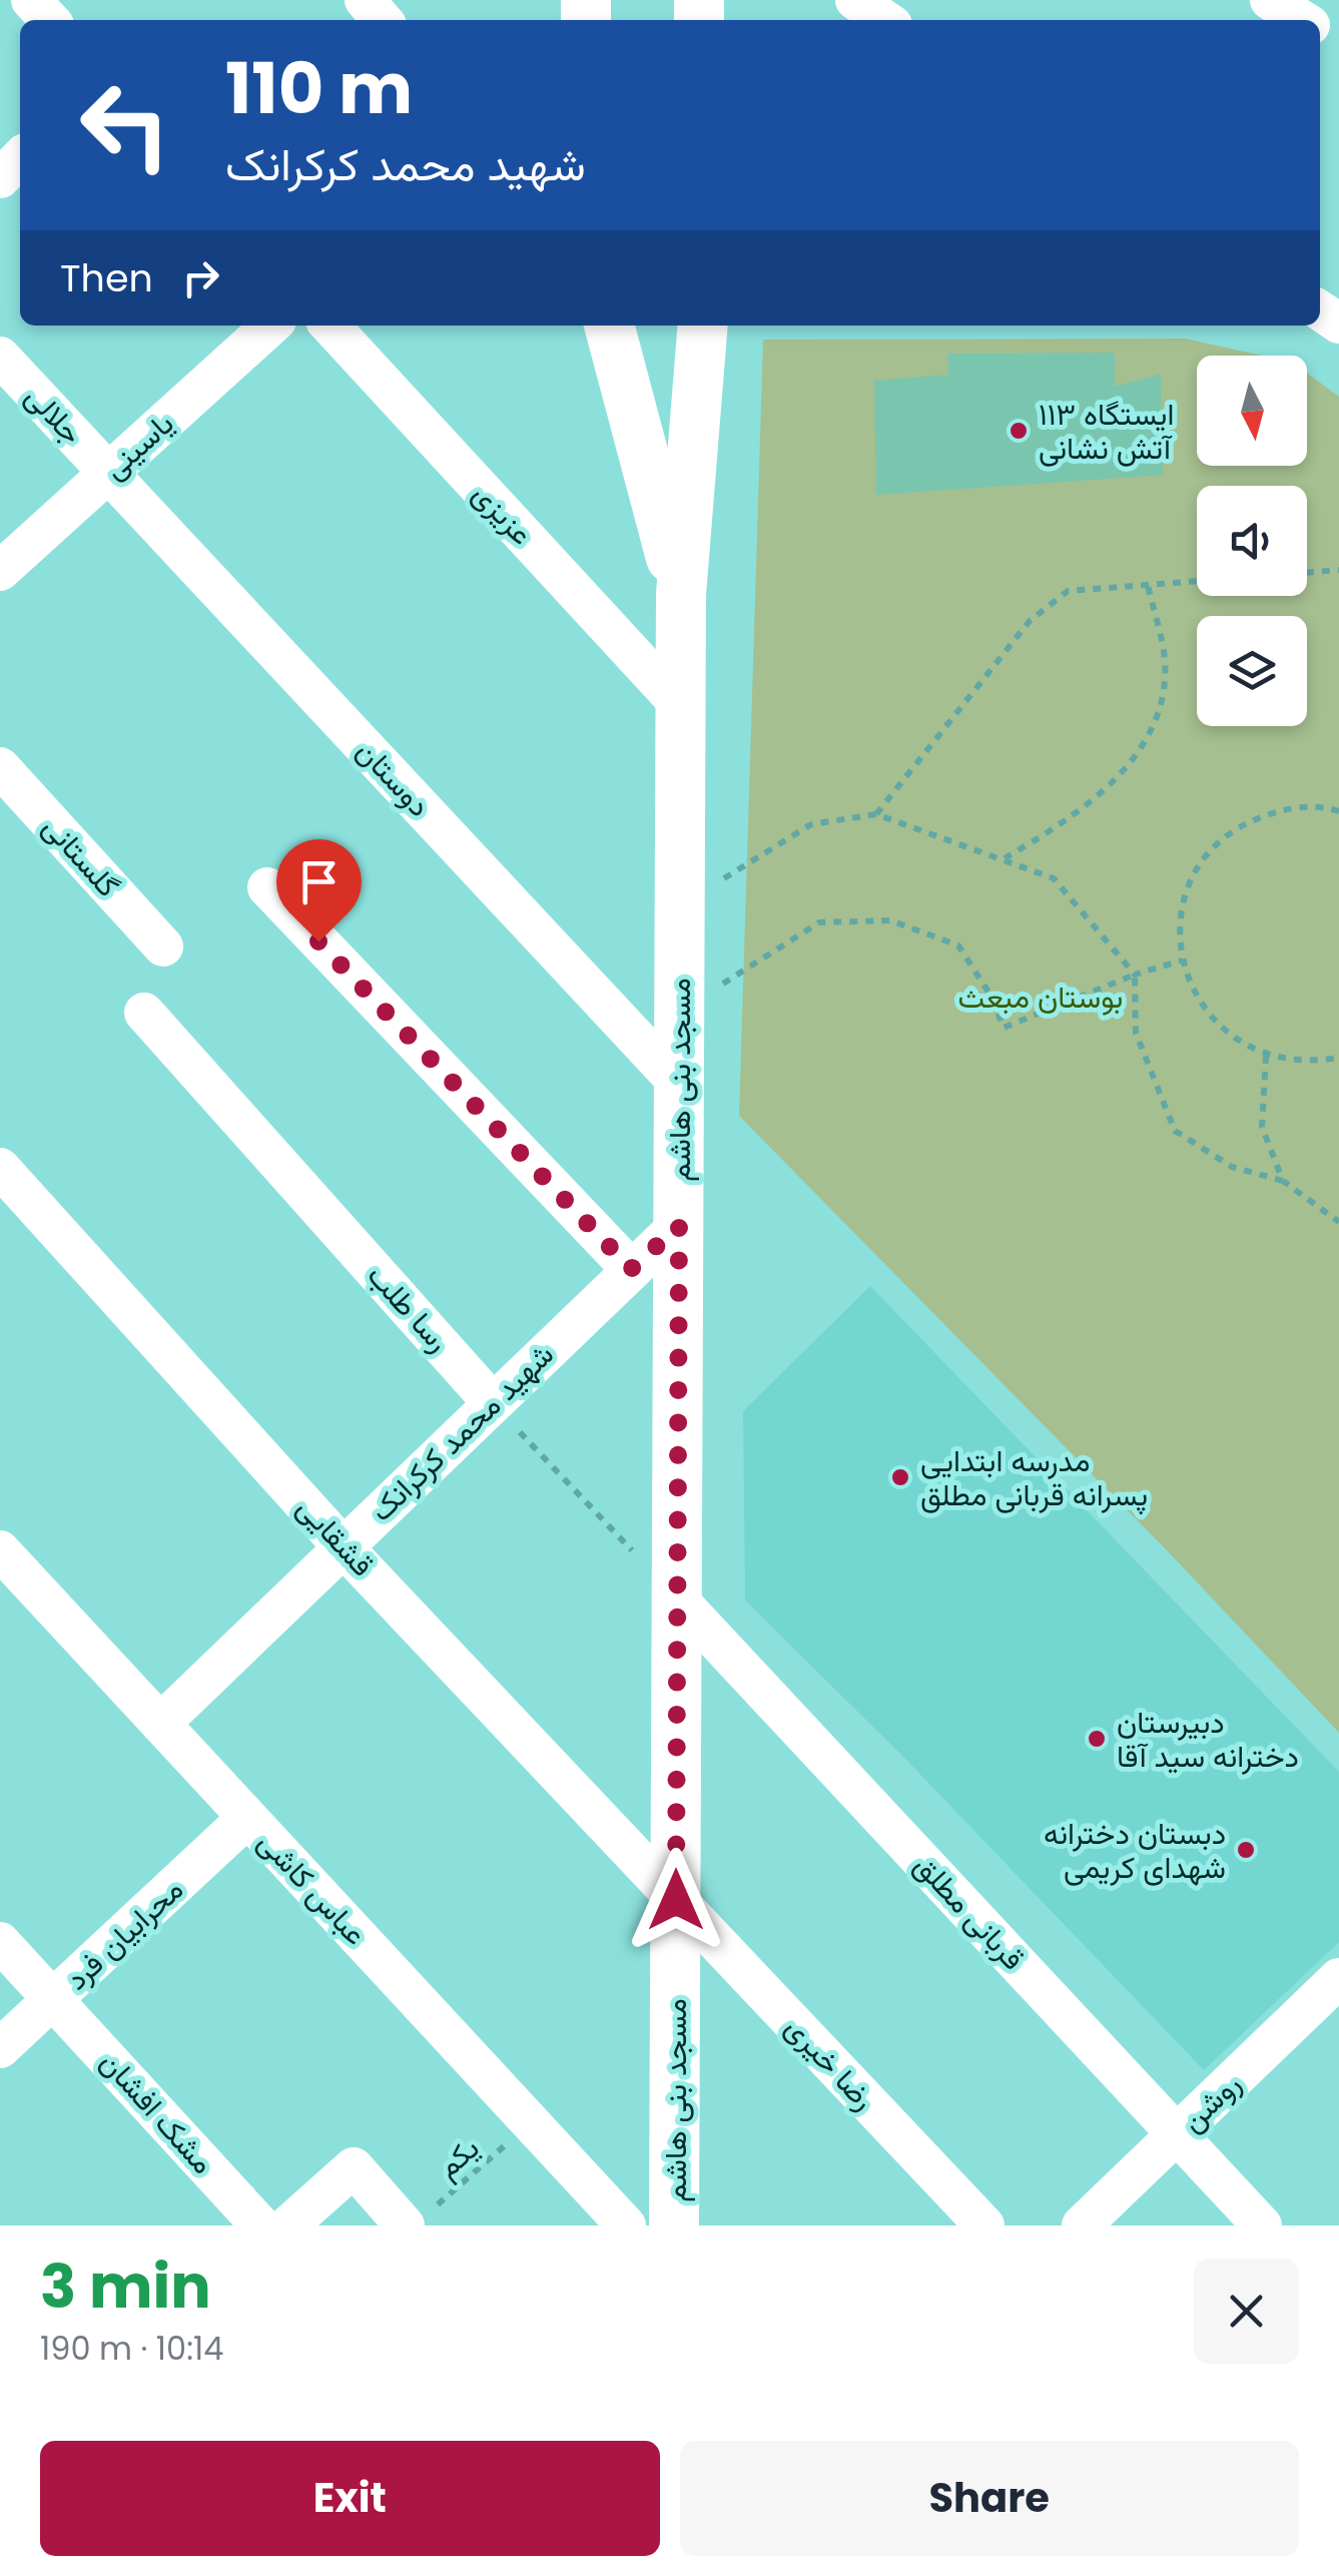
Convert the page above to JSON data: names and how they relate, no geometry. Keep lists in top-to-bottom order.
{
  "streets": {
    "main road": ["مسجد بنی هاشم"],
    "street": [
      "جلالی",
      "یاسینی",
      "عزیزی",
      "دوستان",
      "گلستانی",
      "رسا طلب",
      "شهید محمد کرکرانک",
      "قشقایی",
      "عباس کاشی",
      "قربانی مطلق",
      "محرابیان فرد",
      "رضا خیری",
      "روشن",
      "مشک افشان"
    ],
    "path": ["یکم"]
  },
  "crossings": [
    ["جلالی", "یاسینی"],
    ["جلالی", "دوستان"],
    ["یاسینی", "دوستان"],
    ["عزیزی", "مسجد بنی هاشم"],
    ["دوستان", "مسجد بنی هاشم"],
    ["مسجد بنی هاشم", "شهید محمد کرکرانک"],
    ["مسجد بنی هاشم", "قشقایی"],
    ["مسجد بنی هاشم", "قربانی مطلق"],
    ["مسجد بنی هاشم", "رضا خیری"],
    ["رسا طلب", "شهید محمد کرکرانک"],
    ["شهید محمد کرکرانک", "قشقایی"],
    ["شهید محمد کرکرانک", "عباس کاشی"],
    ["قشقایی", "رضا خیری"],
    ["عباس کاشی", "محرابیان فرد"],
    ["عباس کاشی", "یکم"],
    ["قربانی مطلق", "روشن"],
    ["محرابیان فرد", "مشک افشان"]
  ],
  "parks": ["بوستان مبعث"],
  "places": [
    "ایستگاه ۱۱۳ آتش نشانی",
    "مدرسه ابتدایی پسرانه قربانی مطلق",
    "دبیرستان دخترانه سید آقا",
    "دبستان دخترانه شهدای کریمی"
  ],
  "north": "bottom",
  "page": {
    "turn": ["110 m", "شهید محمد کرکرانک"],
    "then": "Then",
    "heading": ["3 min", "190 m · 10:14"],
    "buttons": ["Exit", "Share"]
  }
}
